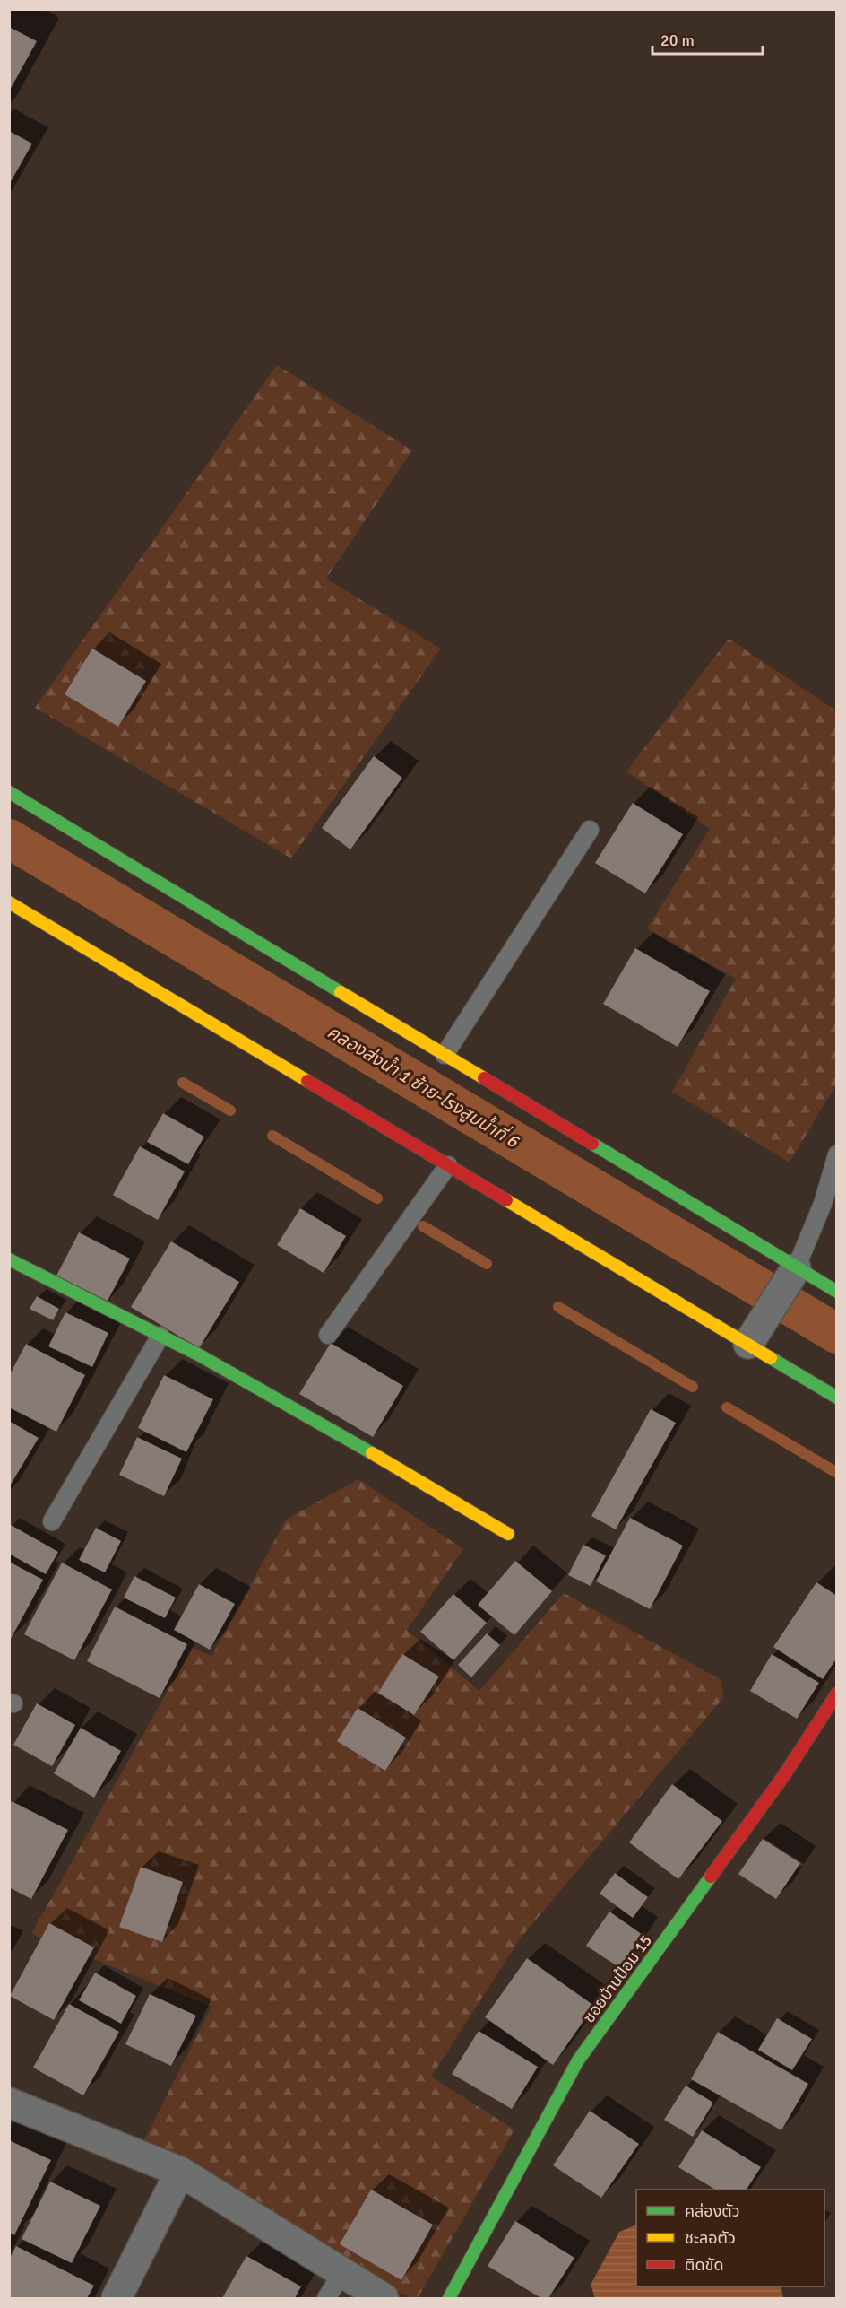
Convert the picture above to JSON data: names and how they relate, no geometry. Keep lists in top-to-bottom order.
{
  "streets": {
    "street": ["ซอยบ้านป้อม 15"]
  },
  "water": ["คลองส่งน้ำ 1 ซ้าย-โรงสูบน้ำที่ 6"],
  "legend": ["คล่องตัว", "ชะลอตัว", "ติดขัด"],
  "scale_bar": "20 m"
}
